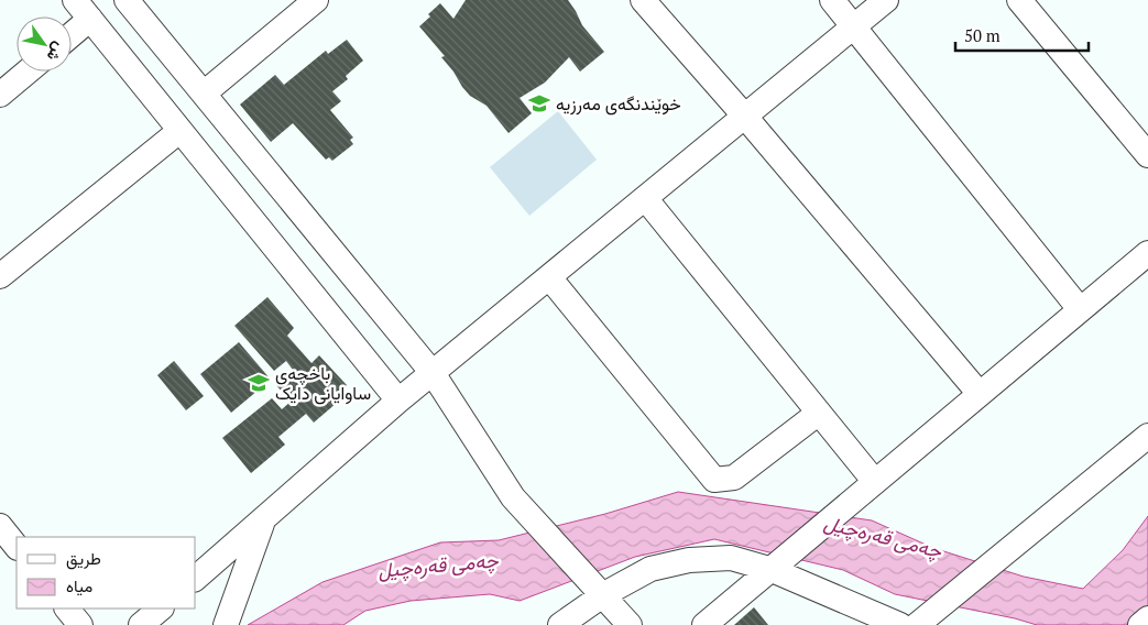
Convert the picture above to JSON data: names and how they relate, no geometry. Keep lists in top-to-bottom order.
{
  "water": ["چەمی قەرەچیل"],
  "places": {
    "school or university": ["خوێندنگەی مەرزیە", "باخچەی ساوایانی دایک"]
  },
  "legend": ["طريق", "مياه"],
  "scale_bar": "50 m",
  "north": "bottom right"
}
